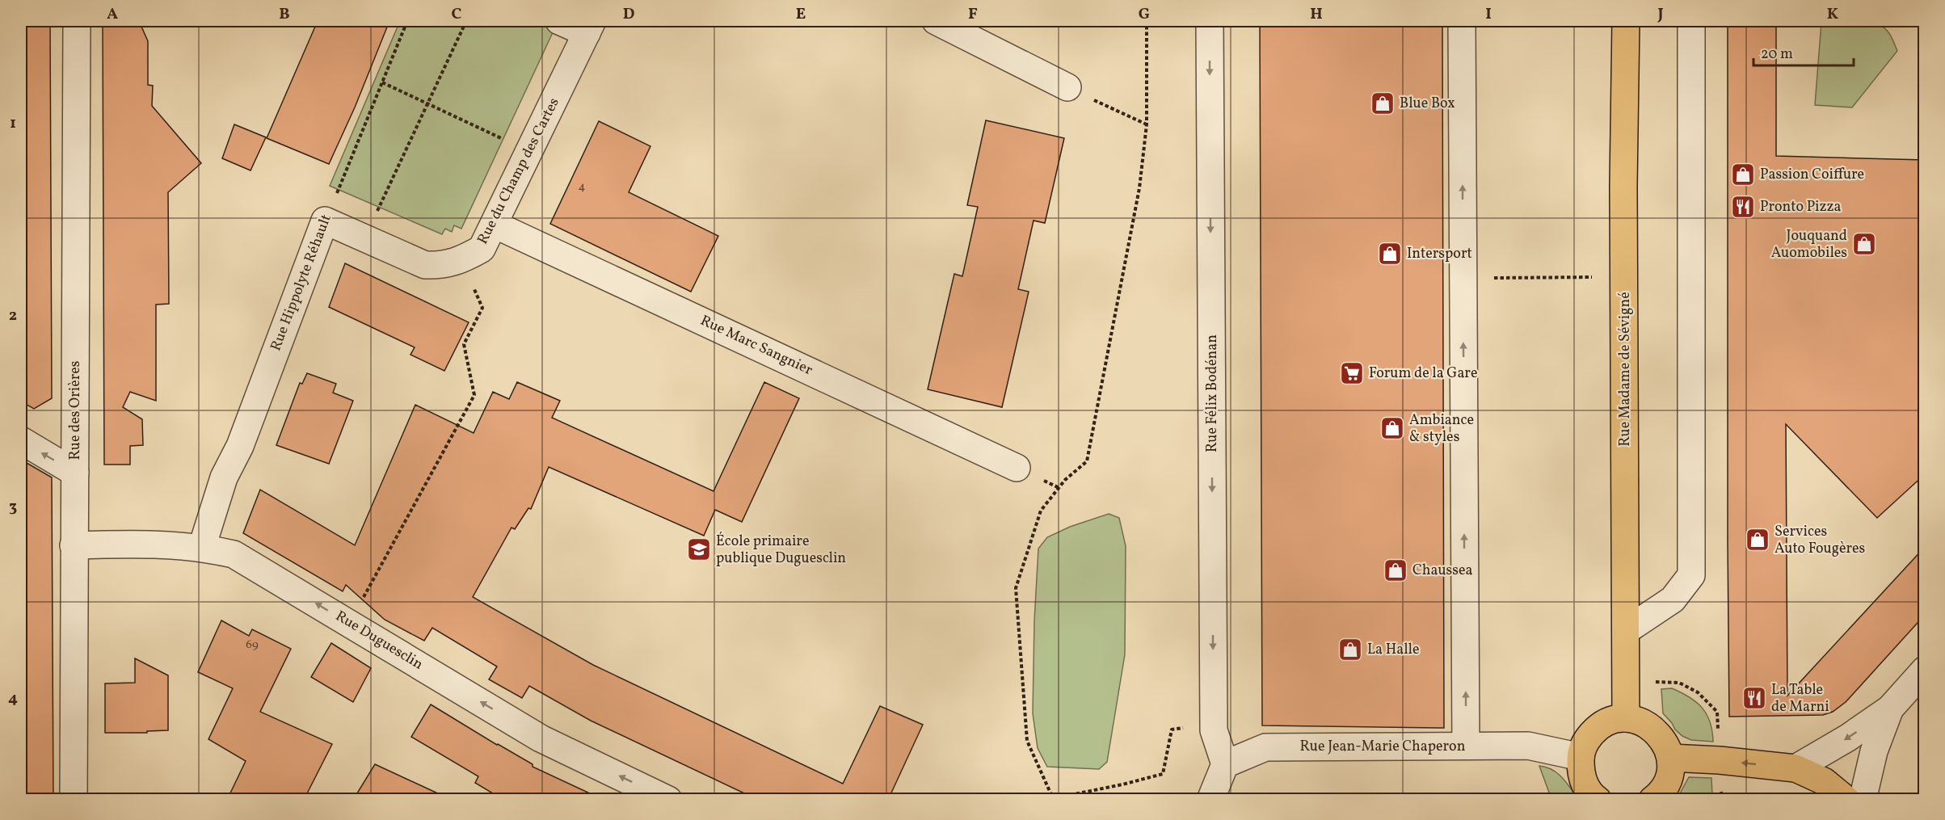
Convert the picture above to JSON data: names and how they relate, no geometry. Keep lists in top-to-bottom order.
{
  "streets": {
    "main road": ["Rue Madame de Sévigné"],
    "street": [
      "Rue du Champ des Cartes",
      "Rue Hippolyte Réhault",
      "Rue Marc Sangnier",
      "Rue Félix Bodénan",
      "Rue des Orières",
      "Rue Duguesclin",
      "Rue Jean-Marie Chaperon"
    ]
  },
  "crossings": [
    ["Rue du Champ des Cartes", "Rue Hippolyte Réhault"],
    ["Rue du Champ des Cartes", "Rue Marc Sangnier"],
    ["Rue Hippolyte Réhault", "Rue Duguesclin"],
    ["Rue Félix Bodénan", "Rue Jean-Marie Chaperon"],
    ["Rue des Orières", "Rue Duguesclin"]
  ],
  "one_way": ["Rue Félix Bodénan", "Rue Duguesclin"],
  "places": {
    "shop": [
      "Blue Box",
      "Passion Coiffure",
      "Jouquand Auomobiles",
      "Intersport",
      "Ambiance & styles",
      "Services Auto Fougères",
      "Chaussea",
      "La Halle"
    ],
    "restaurant": ["Pronto Pizza", "La Table de Marni"],
    "supermarket": ["Forum de la Gare"],
    "school or university": ["École primaire publique Duguesclin"]
  },
  "house_numbers": ["4", "69"],
  "scale_bar": "20 m",
  "grid": {
    "columns": [
      "A",
      "B",
      "C",
      "D",
      "E",
      "F",
      "G",
      "H",
      "I",
      "J",
      "K"
    ],
    "rows": [
      "1",
      "2",
      "3",
      "4"
    ]
  }
}
